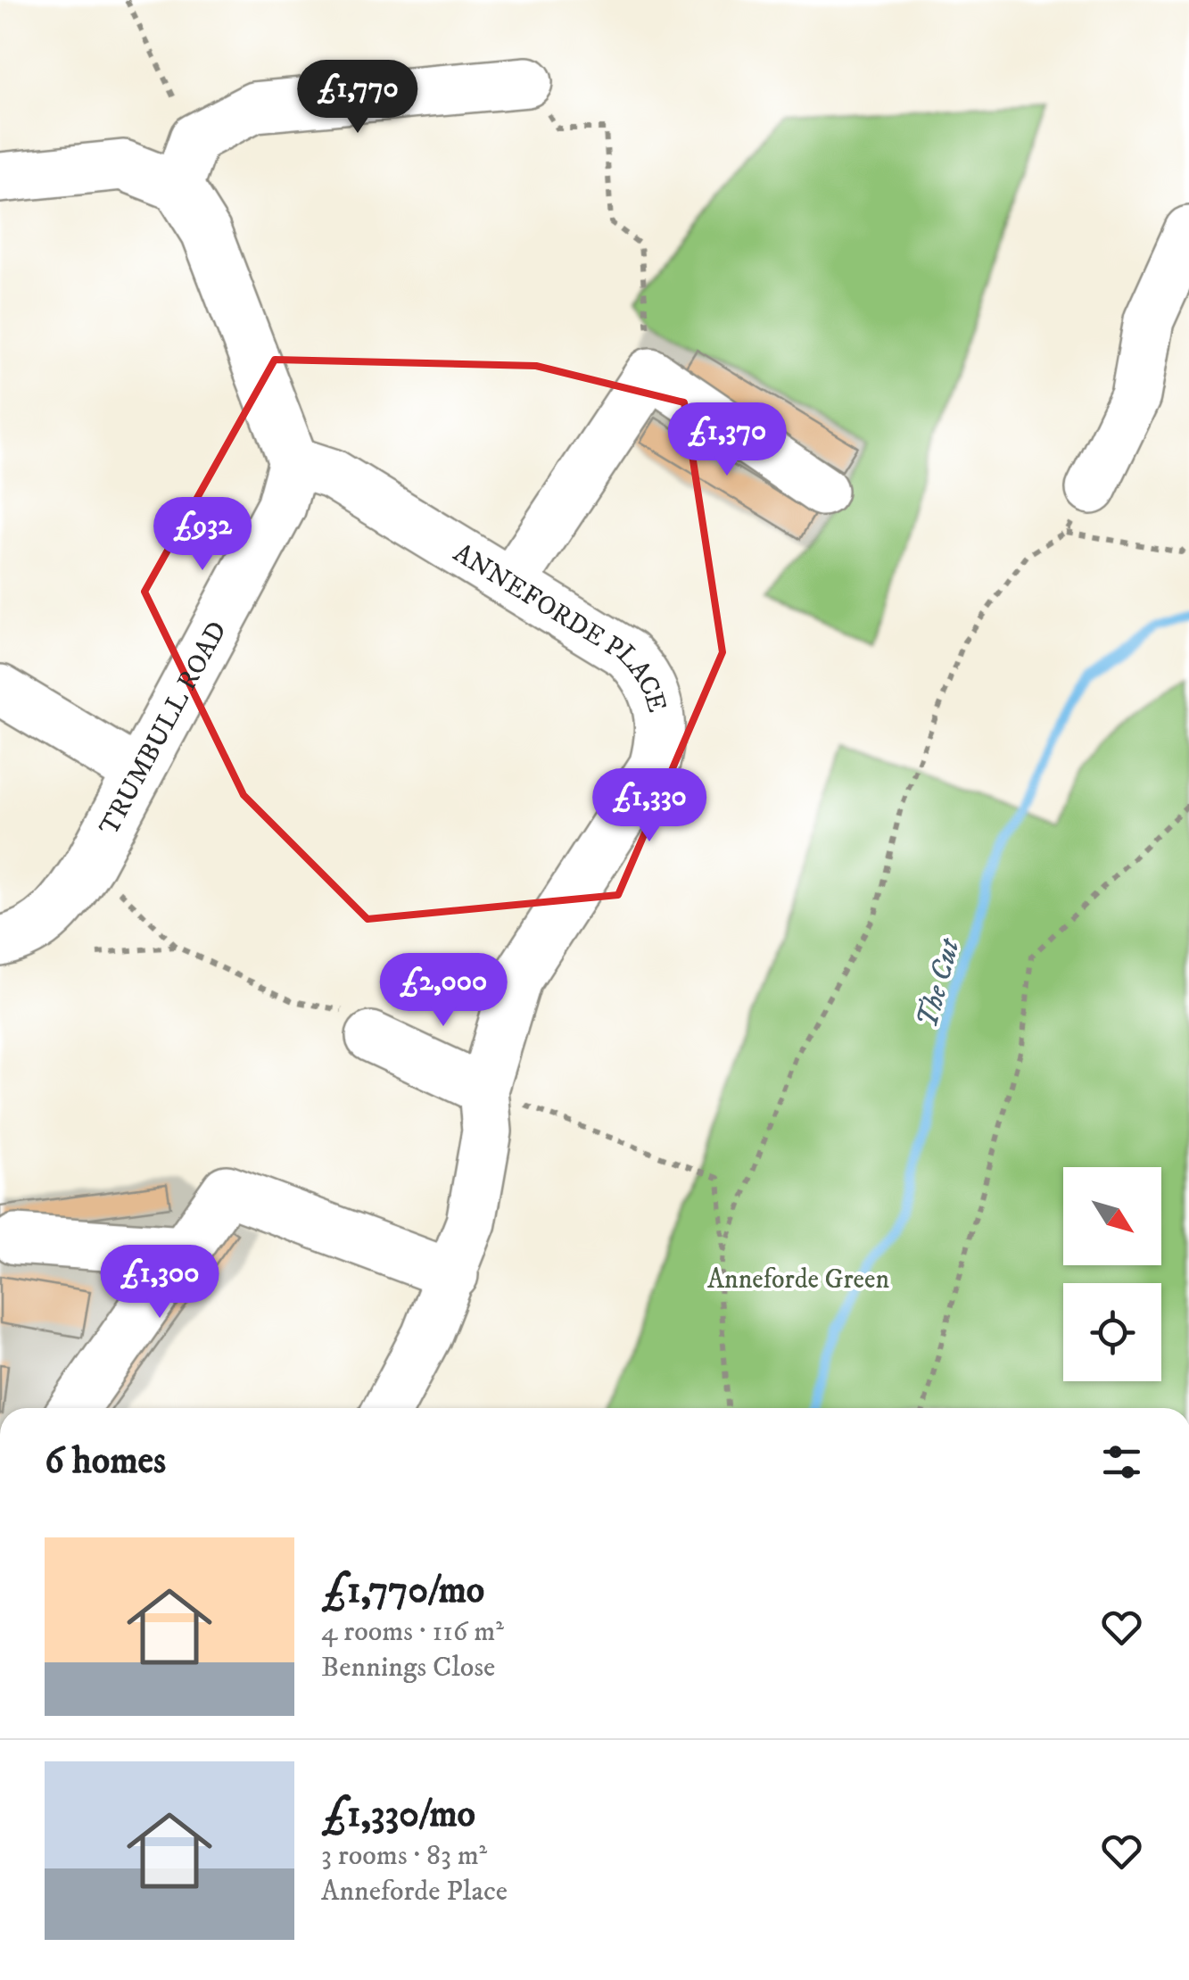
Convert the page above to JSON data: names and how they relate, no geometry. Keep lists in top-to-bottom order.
{
  "streets": {
    "street": ["ANNEFORDE PLACE", "TRUMBULL ROAD"]
  },
  "crossings": [
    ["ANNEFORDE PLACE", "TRUMBULL ROAD"]
  ],
  "water": ["The Cut"],
  "parks": ["Anneforde Green"],
  "north": "bottom right",
  "page": {
    "price": [
      "£1,770",
      "£1,370",
      "£932",
      "£1,330",
      "£2,000",
      "£1,300"
    ],
    "heading": "6 homes",
    "list": [
      {
        "name": "£1,770/mo",
        "note": "4 rooms · 116 m² · Bennings Close"
      },
      {
        "name": "£1,330/mo",
        "note": "3 rooms · 83 m² · Anneforde Place"
      }
    ]
  }
}
